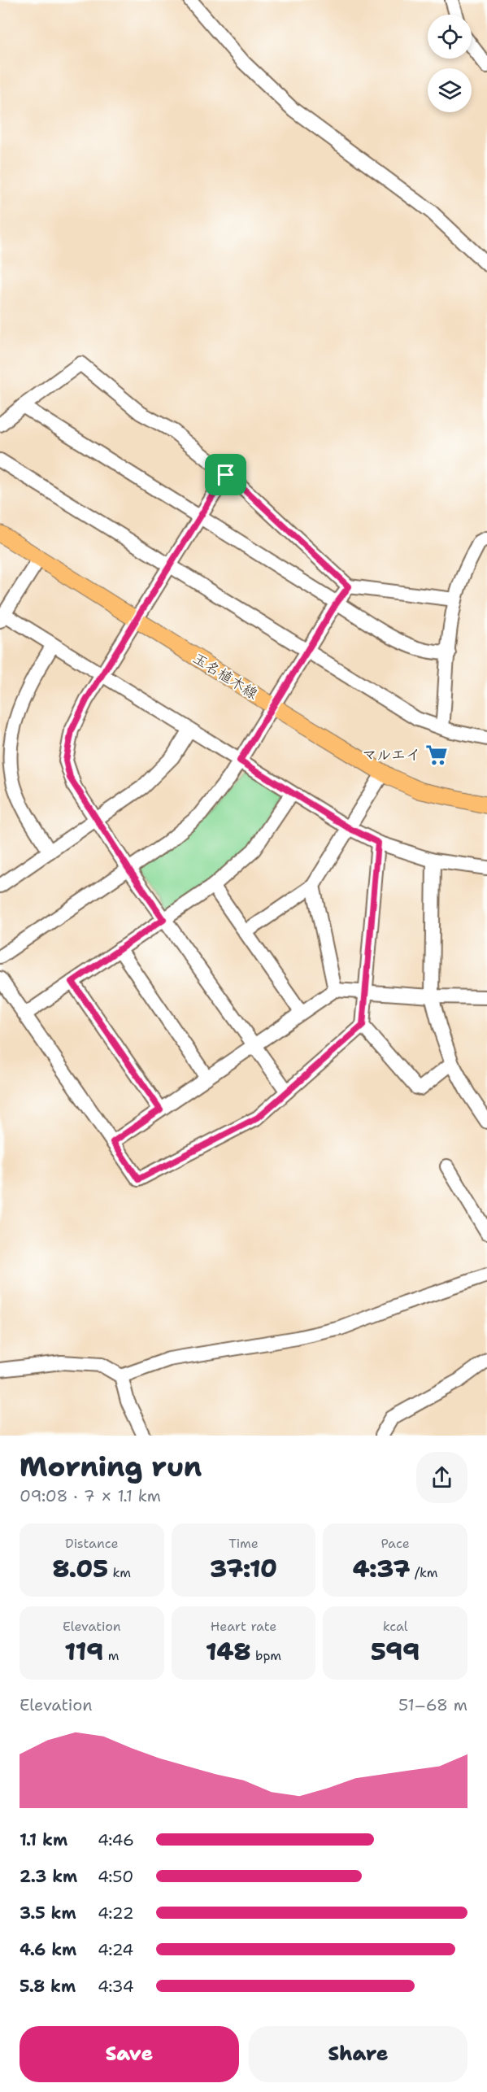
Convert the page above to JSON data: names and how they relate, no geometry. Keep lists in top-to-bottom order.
{
  "streets": {
    "main road": ["玉名植木線"]
  },
  "places": {
    "supermarket": ["マルエイ"]
  },
  "page": {
    "heading": ["Morning run", "09:08 · 7 × 1.1 km"],
    "stats": [
      ["Distance", "8.05 km"],
      ["Time", "37:10"],
      ["Pace", "4:37 /km"],
      ["Elevation", "119 m"],
      ["Heart rate", "148 bpm"],
      ["kcal", "599"]
    ],
    "chart": ["Elevation", "51–68 m"],
    "list": [
      {
        "name": "1.1 km",
        "note": "4:46"
      },
      {
        "name": "2.3 km",
        "note": "4:50"
      },
      {
        "name": "3.5 km",
        "note": "4:22"
      },
      {
        "name": "4.6 km",
        "note": "4:24"
      },
      {
        "name": "5.8 km",
        "note": "4:34"
      }
    ],
    "buttons": ["Save", "Share"]
  }
}
